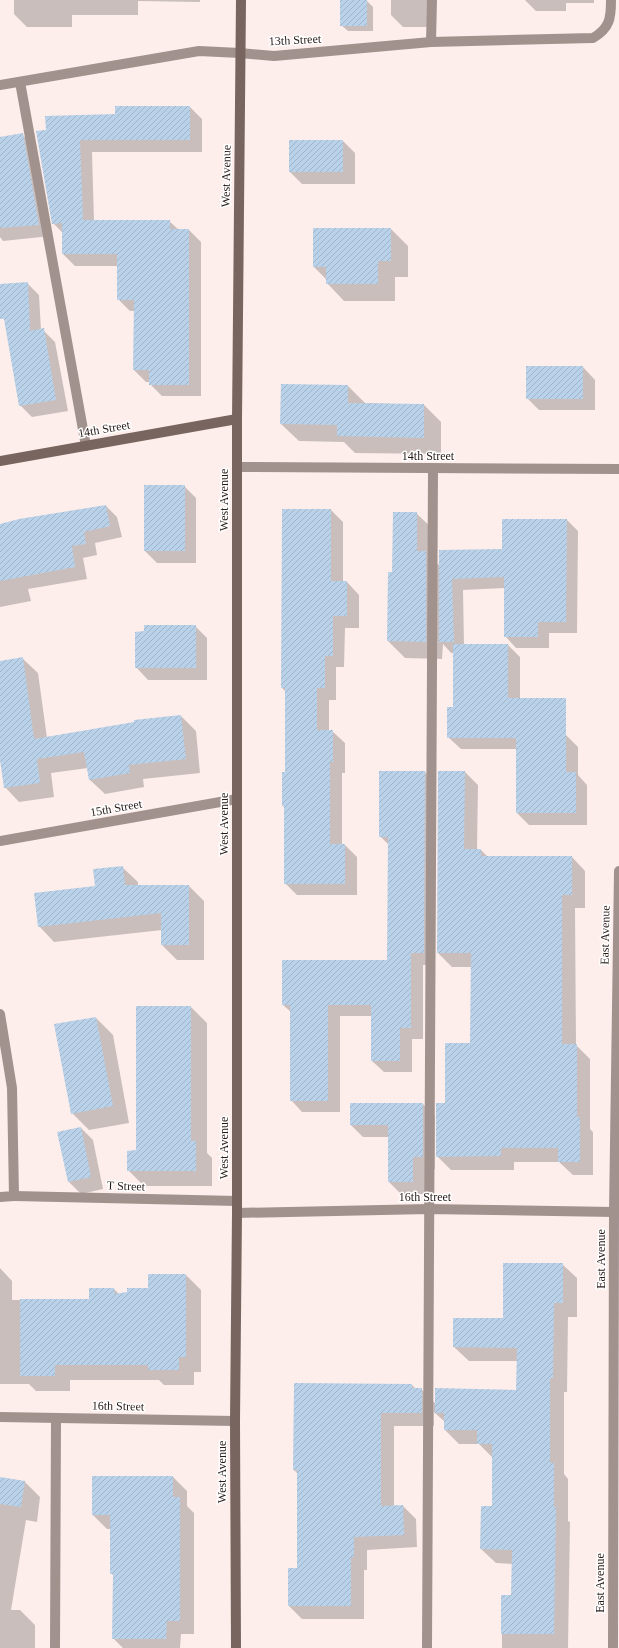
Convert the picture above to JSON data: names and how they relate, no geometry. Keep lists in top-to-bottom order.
{
  "streets": {
    "main road": ["West Avenue", "14th Street"],
    "street": [
      "13th Street",
      "15th Street",
      "East Avenue",
      "T Street",
      "16th Street"
    ]
  },
  "crossings": [
    ["13th Street", "West Avenue"],
    ["West Avenue", "14th Street"],
    ["West Avenue", "15th Street"],
    ["West Avenue", "T Street"],
    ["West Avenue", "16th Street"],
    ["East Avenue", "16th Street"]
  ]
}
